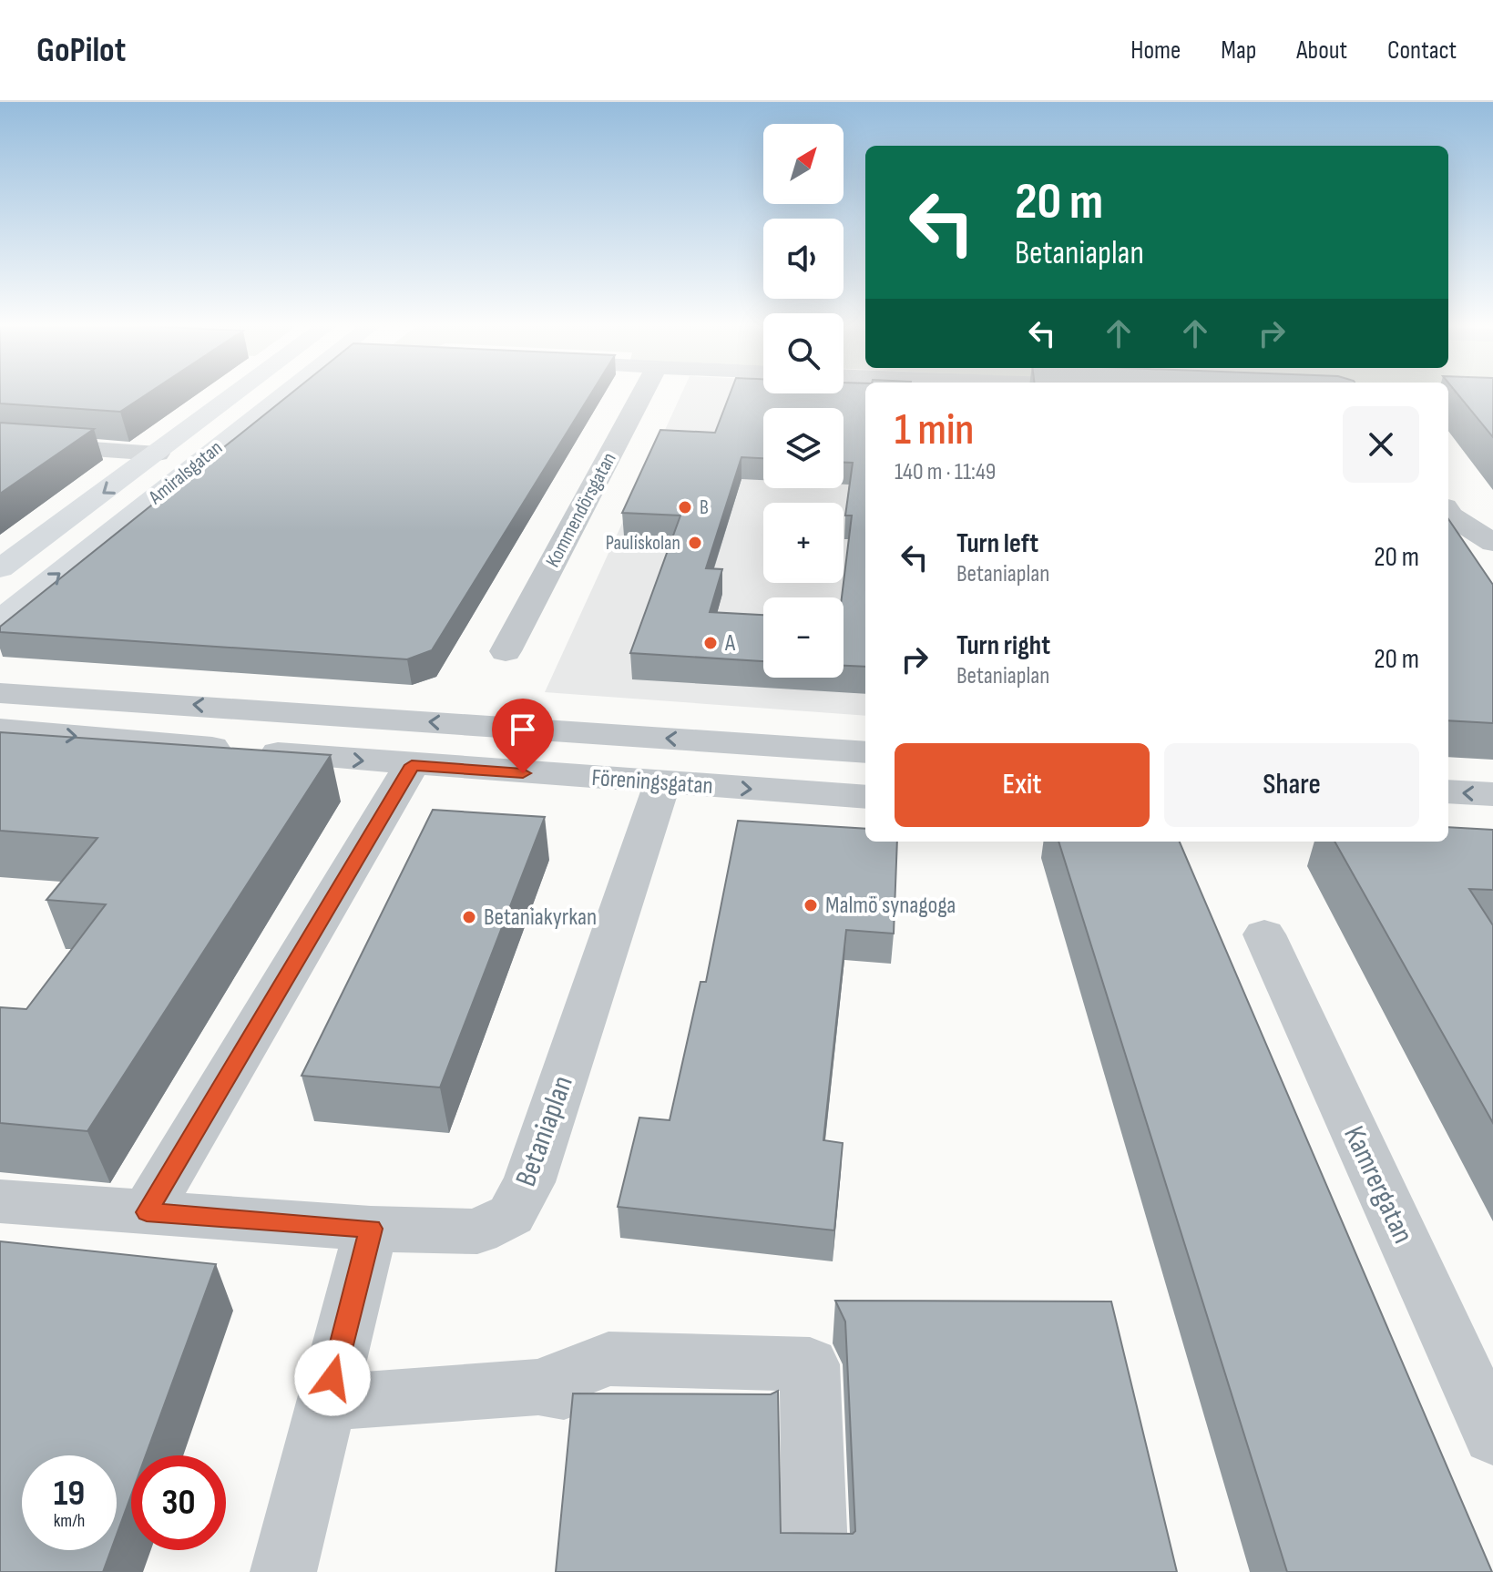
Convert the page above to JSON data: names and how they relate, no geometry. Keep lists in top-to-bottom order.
{
  "streets": {
    "main road": ["Amiralsgatan"],
    "street": [
      "Kommendörsgatan",
      "Föreningsgatan",
      "Betaniaplan",
      "Kamrergatan"
    ]
  },
  "crossings": [
    ["Föreningsgatan", "Betaniaplan"]
  ],
  "places": [
    "B",
    "Pauliskolan",
    "A",
    "Malmö synagoga",
    "Betaniakyrkan"
  ],
  "north": "top right",
  "page": {
    "header": "GoPilot",
    "nav": [
      "Home",
      "Map",
      "About",
      "Contact"
    ],
    "map_buttons": ["+", "−"],
    "turn": ["20 m", "Betaniaplan"],
    "heading": ["1 min", "140 m · 11:49"],
    "list": [
      {
        "name": "Turn left",
        "note": "Betaniaplan",
        "value": "20 m"
      },
      {
        "name": "Turn right",
        "note": "Betaniaplan",
        "value": "20 m"
      }
    ],
    "buttons": ["Exit", "Share"],
    "speed": "19 km/h",
    "limit": "30"
  }
}
